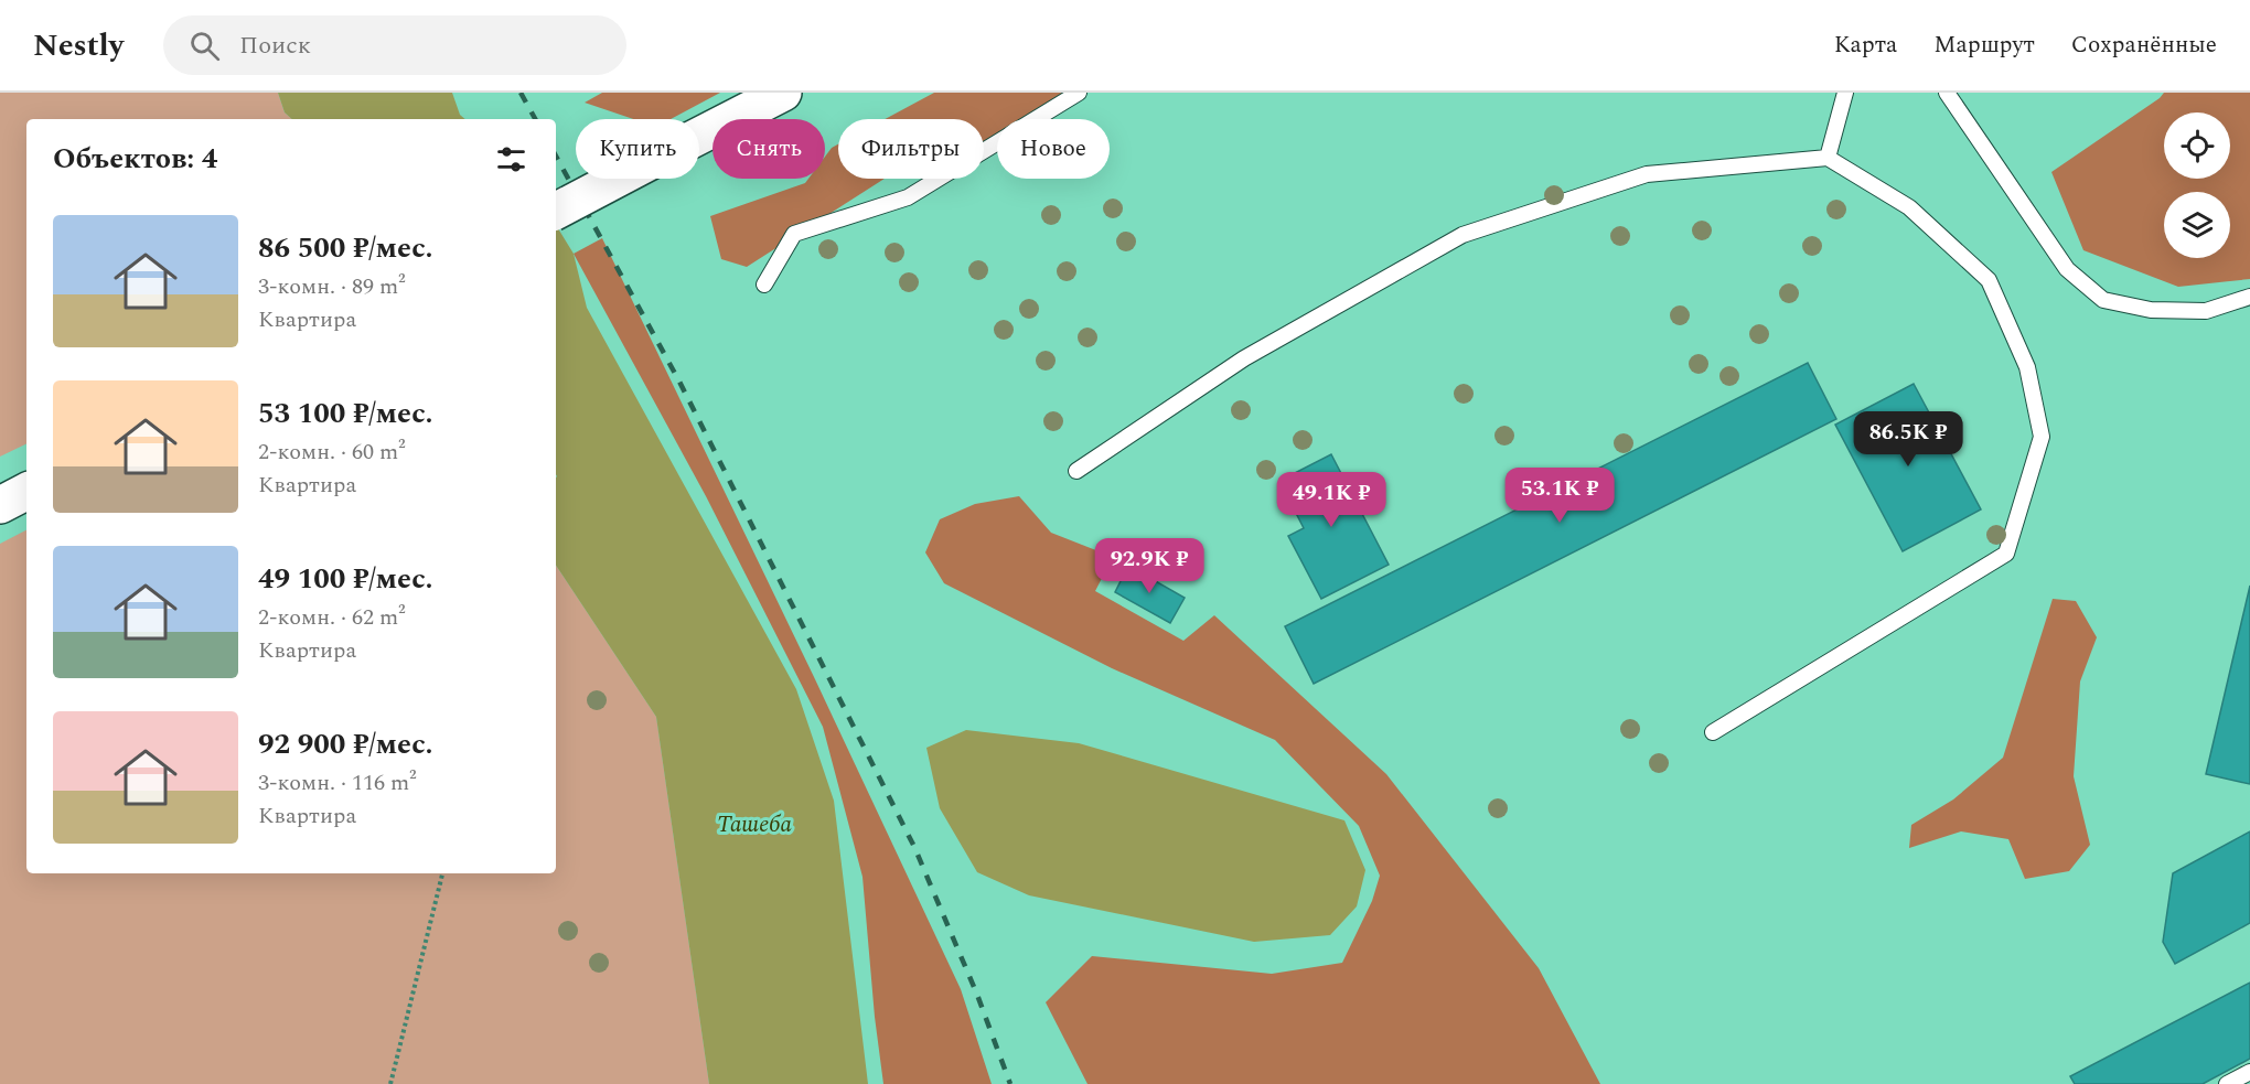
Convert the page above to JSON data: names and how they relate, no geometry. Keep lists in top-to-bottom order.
{
  "water": ["Ташеба"],
  "page": {
    "header": "Nestly",
    "search": "Поиск",
    "nav": ["Карта", "Маршрут", "Сохранённые"],
    "chip": [
      "Купить",
      "Снять",
      "Фильтры",
      "Новое"
    ],
    "heading": "Объектов: 4",
    "list": [
      {
        "name": "86 500 ₽/мес.",
        "note": "3-комн. · 89 m² · Квартира"
      },
      {
        "name": "53 100 ₽/мес.",
        "note": "2-комн. · 60 m² · Квартира"
      },
      {
        "name": "49 100 ₽/мес.",
        "note": "2-комн. · 62 m² · Квартира"
      },
      {
        "name": "92 900 ₽/мес.",
        "note": "3-комн. · 116 m² · Квартира"
      }
    ],
    "price": [
      "86.5K ₽",
      "53.1K ₽",
      "49.1K ₽",
      "92.9K ₽"
    ]
  }
}
